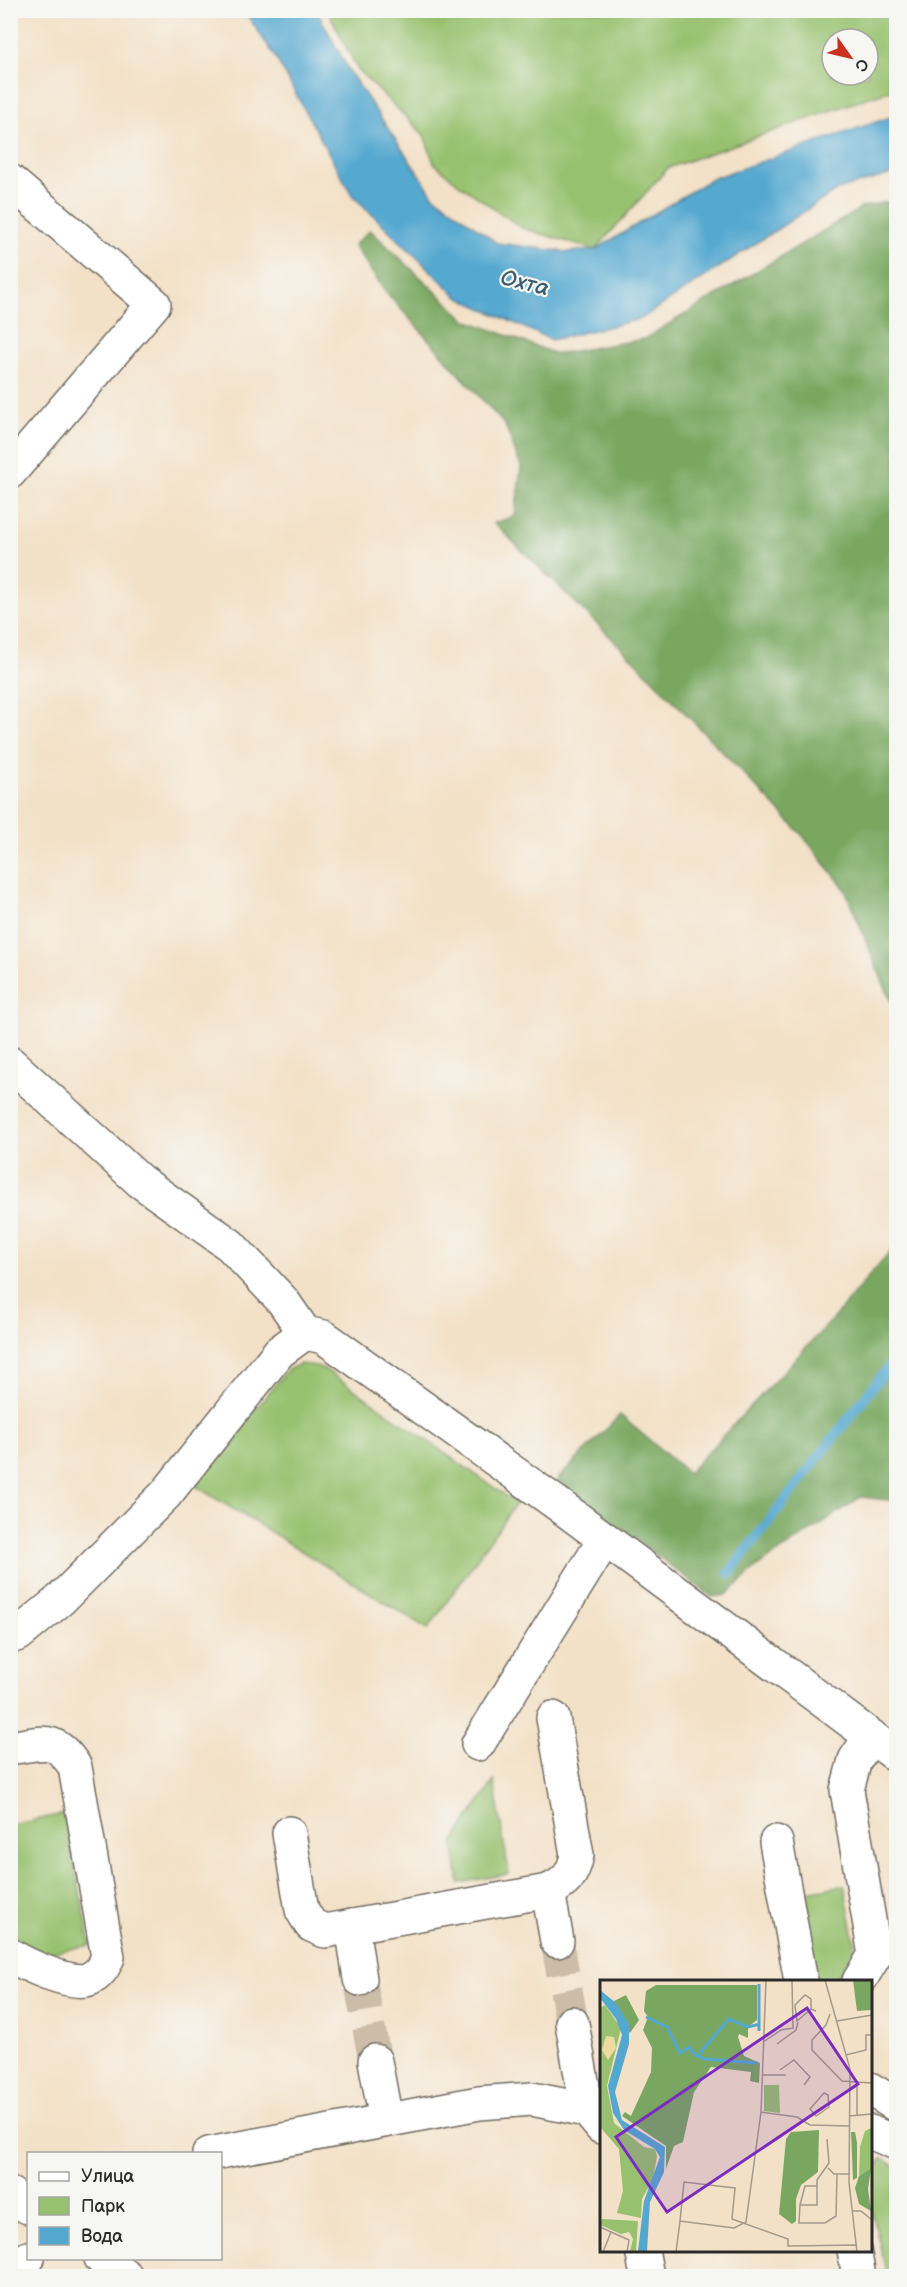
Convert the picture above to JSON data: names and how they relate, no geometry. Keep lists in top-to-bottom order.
{
  "water": ["Охта"],
  "legend": ["Улица", "Парк", "Вода"],
  "north": "bottom right"
}
